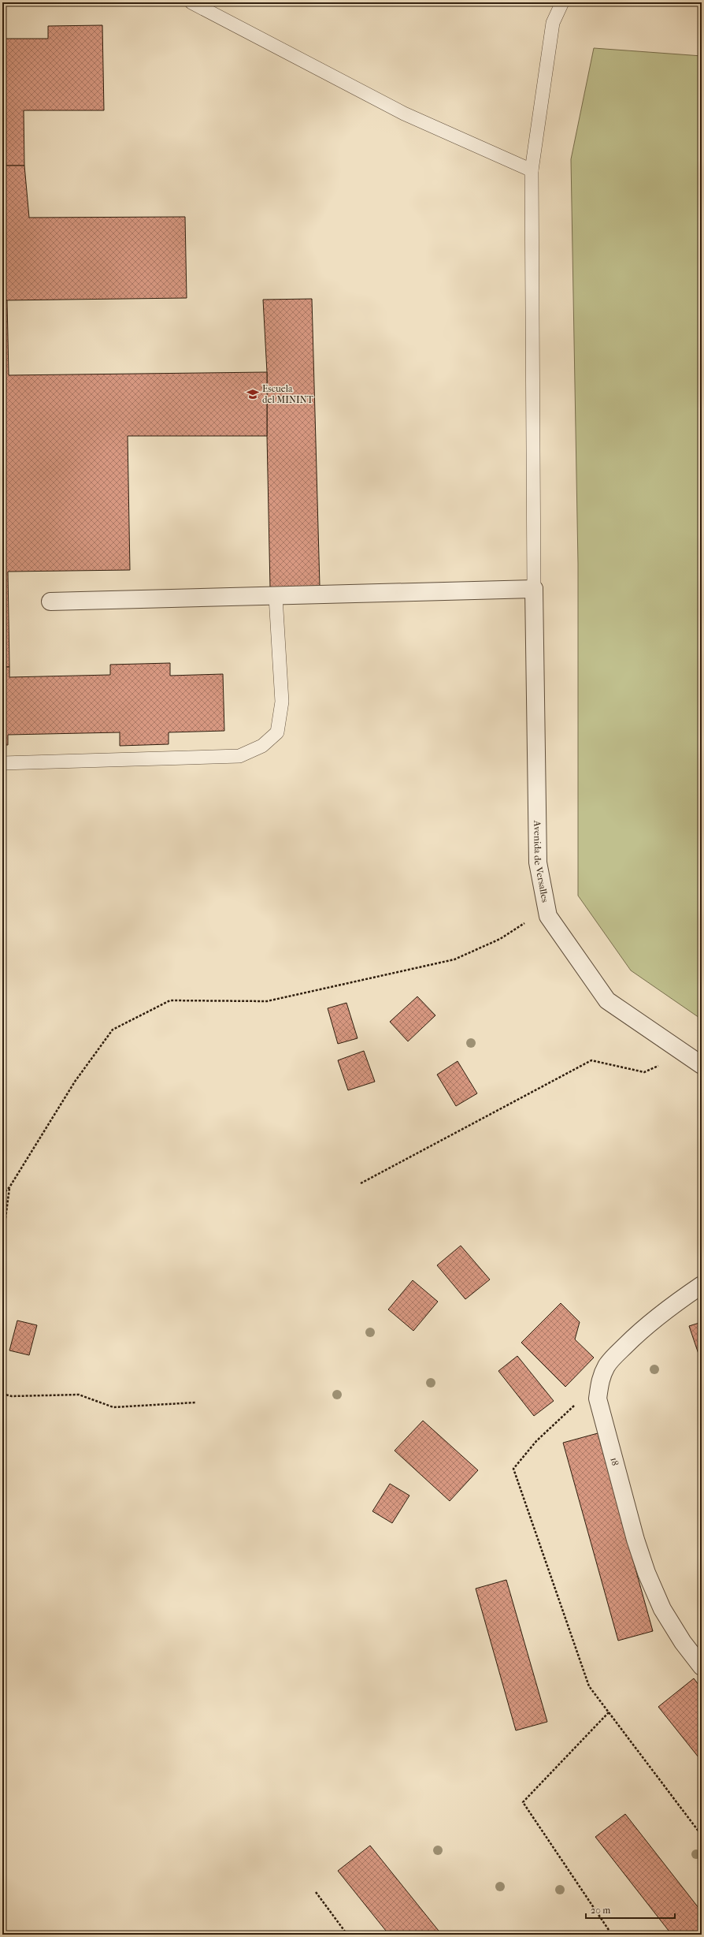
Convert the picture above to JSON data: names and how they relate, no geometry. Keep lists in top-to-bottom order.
{
  "streets": {
    "street": ["Avenida de Versalles", "18"]
  },
  "places": {
    "school or university": ["Escuela del MININT"]
  },
  "scale_bar": "20 m"
}
